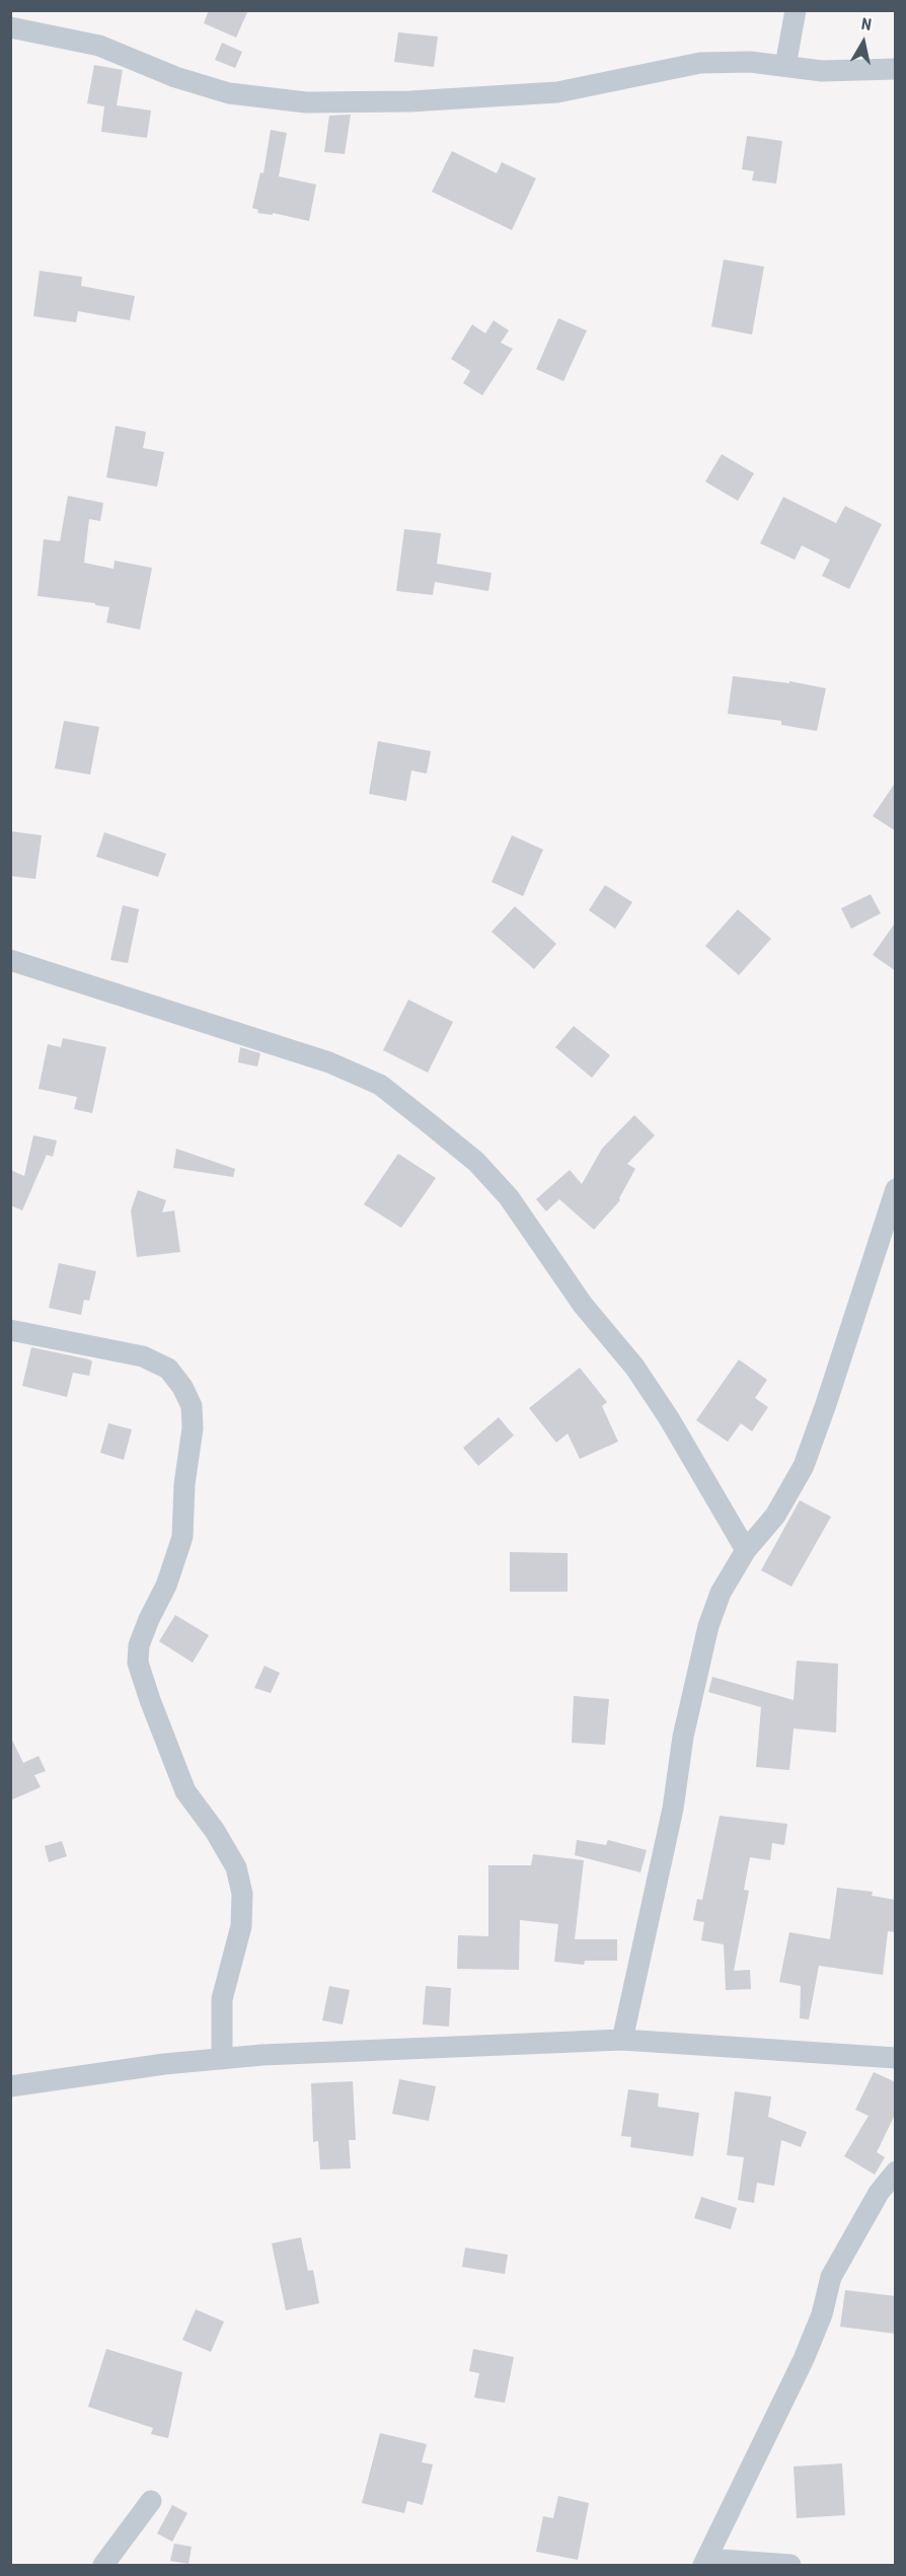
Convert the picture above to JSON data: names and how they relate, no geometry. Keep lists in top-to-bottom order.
{
  "north": "top"
}
